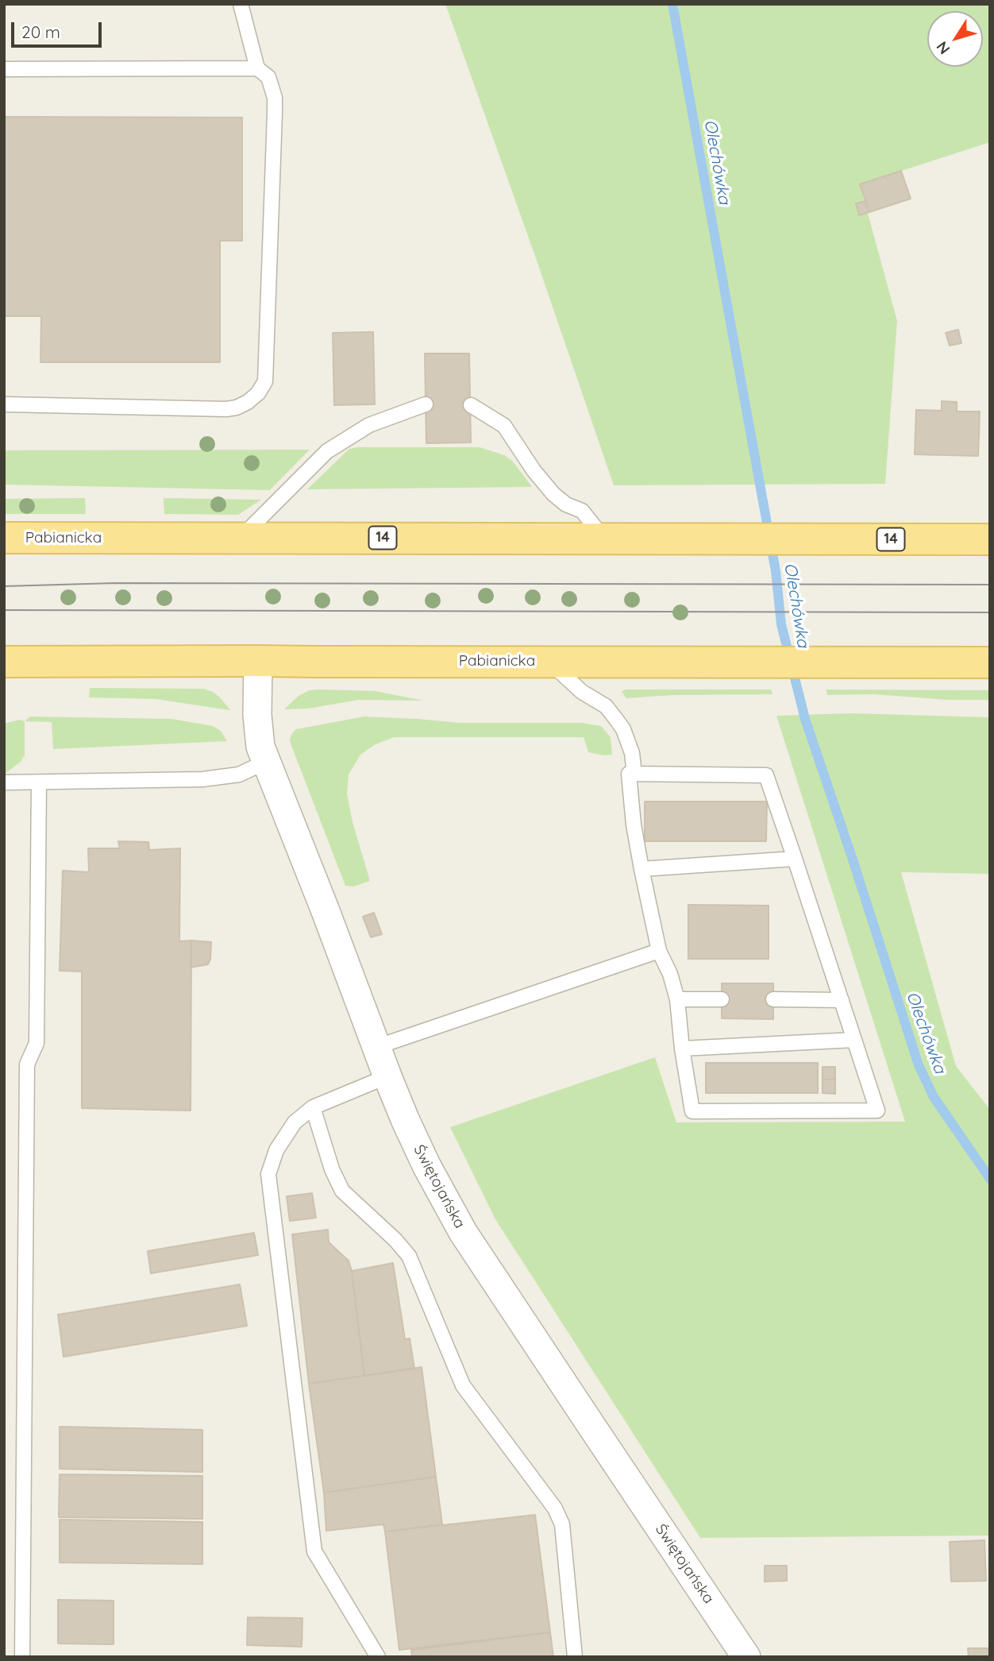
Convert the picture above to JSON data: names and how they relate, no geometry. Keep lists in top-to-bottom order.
{
  "streets": {
    "main road": ["Pabianicka", "14"],
    "street": ["Świętojańska"]
  },
  "crossings": [
    ["Pabianicka", "Świętojańska"]
  ],
  "water": ["Olechówka"],
  "scale_bar": "20 m",
  "north": "bottom left"
}
